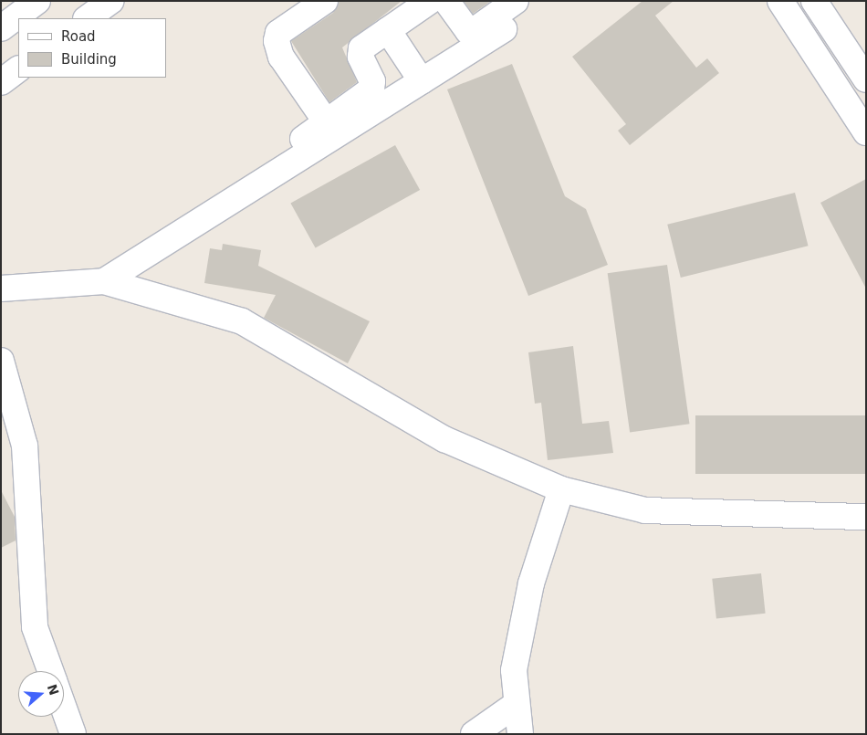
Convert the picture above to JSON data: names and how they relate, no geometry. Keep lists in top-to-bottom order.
{
  "legend": ["Road", "Building"],
  "north": "right"
}
